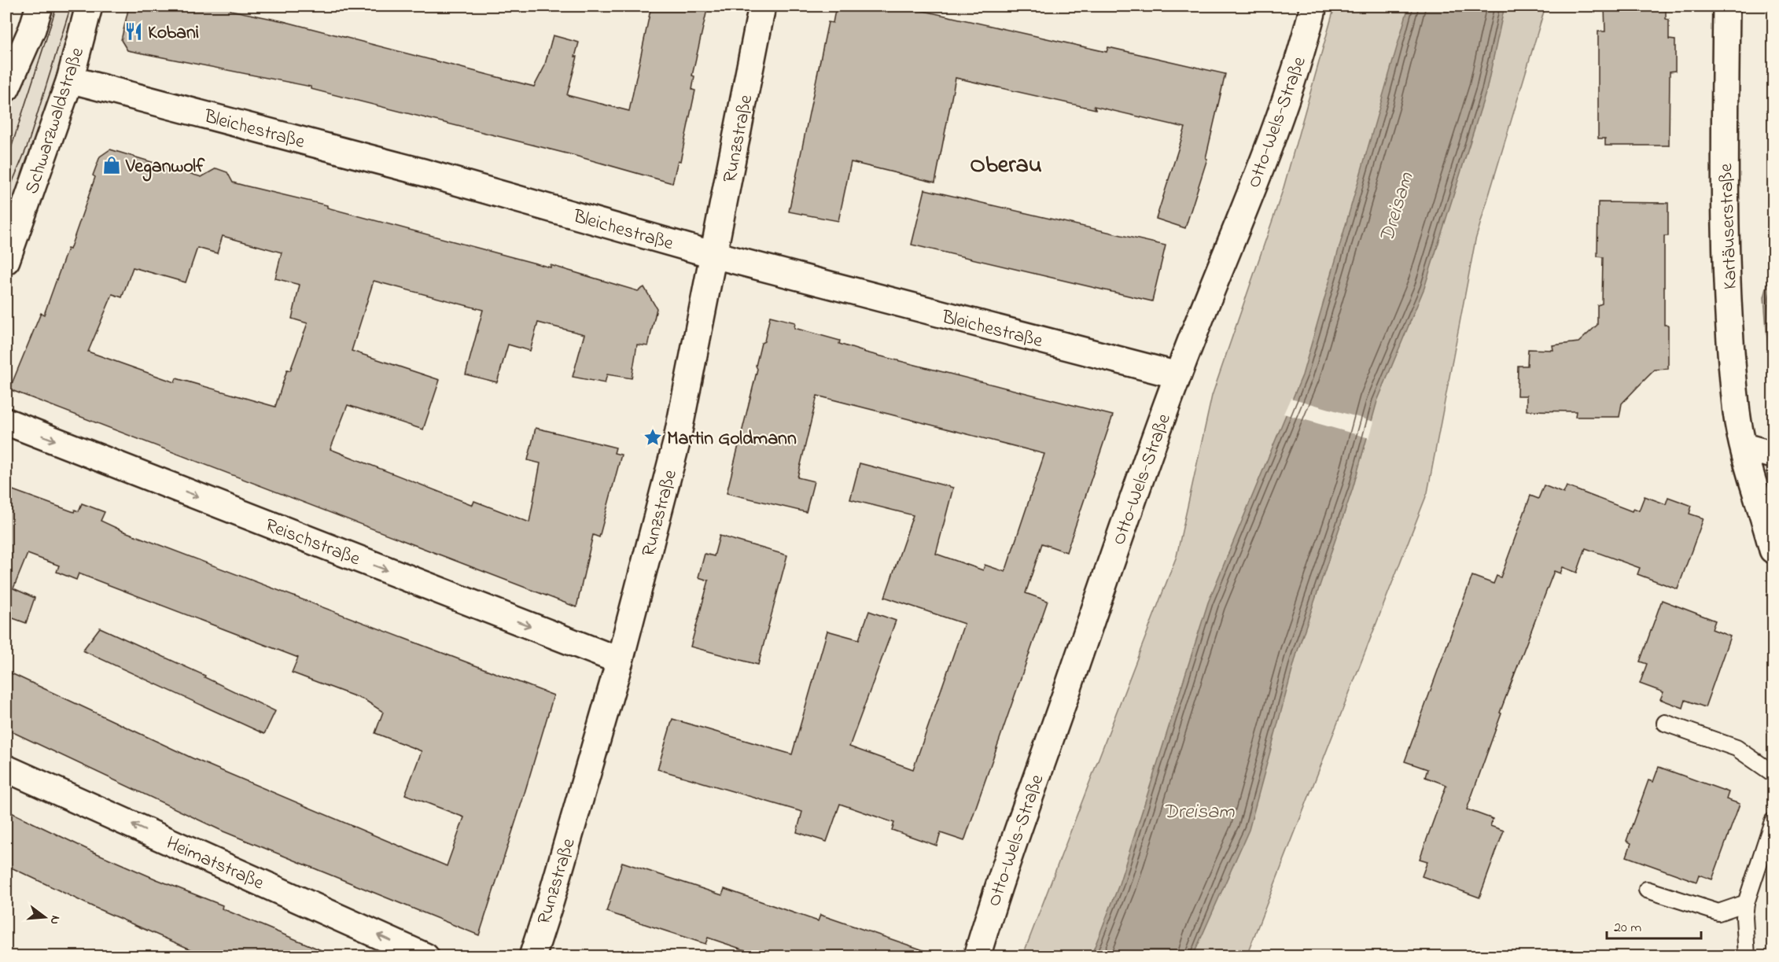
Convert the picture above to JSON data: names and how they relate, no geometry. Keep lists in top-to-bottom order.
{
  "streets": {
    "street": [
      "Schwarzwaldstraße",
      "Otto-Wels-Straße",
      "Bleichestraße",
      "Runzstraße",
      "Kartäuserstraße",
      "Reischstraße",
      "Heimatstraße"
    ]
  },
  "crossings": [
    ["Schwarzwaldstraße", "Bleichestraße"],
    ["Otto-Wels-Straße", "Bleichestraße"],
    ["Bleichestraße", "Runzstraße"],
    ["Runzstraße", "Reischstraße"]
  ],
  "one_way": ["Reischstraße", "Heimatstraße"],
  "districts": ["Oberau"],
  "water": ["Dreisam"],
  "places": {
    "restaurant": ["Kobani"],
    "shop": ["Veganwolf"],
    "place": ["Martin Goldmann"]
  },
  "scale_bar": "20 m",
  "north": "right"
}
